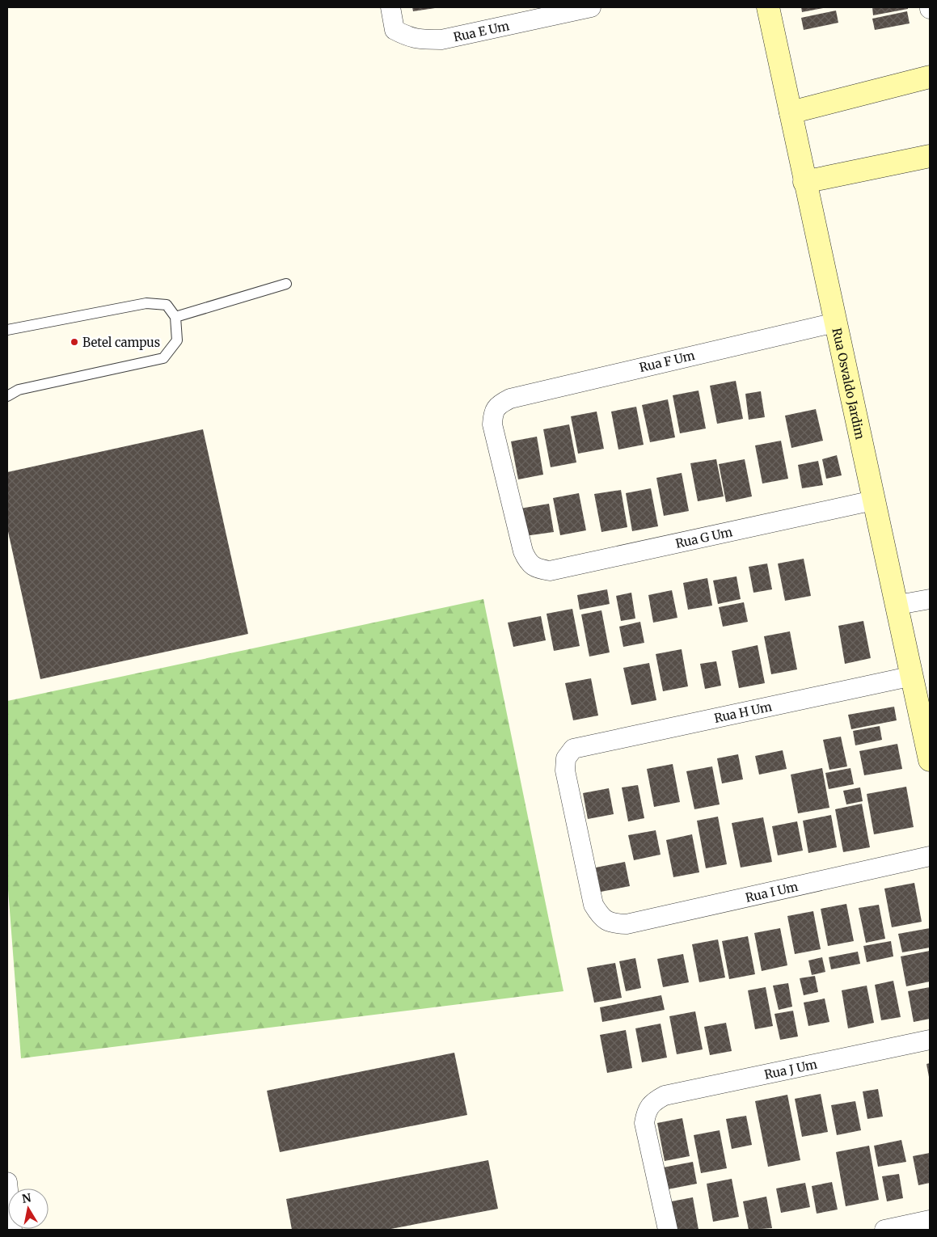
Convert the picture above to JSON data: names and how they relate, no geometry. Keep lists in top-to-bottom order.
{
  "streets": {
    "street": [
      "Rua E Um",
      "Rua F Um",
      "Rua Osvaldo Jardim",
      "Rua G Um",
      "Rua H Um",
      "Rua I Um",
      "Rua J Um"
    ]
  },
  "crossings": [
    ["Rua F Um", "Rua Osvaldo Jardim"],
    ["Rua F Um", "Rua G Um"],
    ["Rua Osvaldo Jardim", "Rua G Um"],
    ["Rua Osvaldo Jardim", "Rua H Um"],
    ["Rua H Um", "Rua I Um"]
  ],
  "places": ["Betel campus"],
  "north": "top"
}
